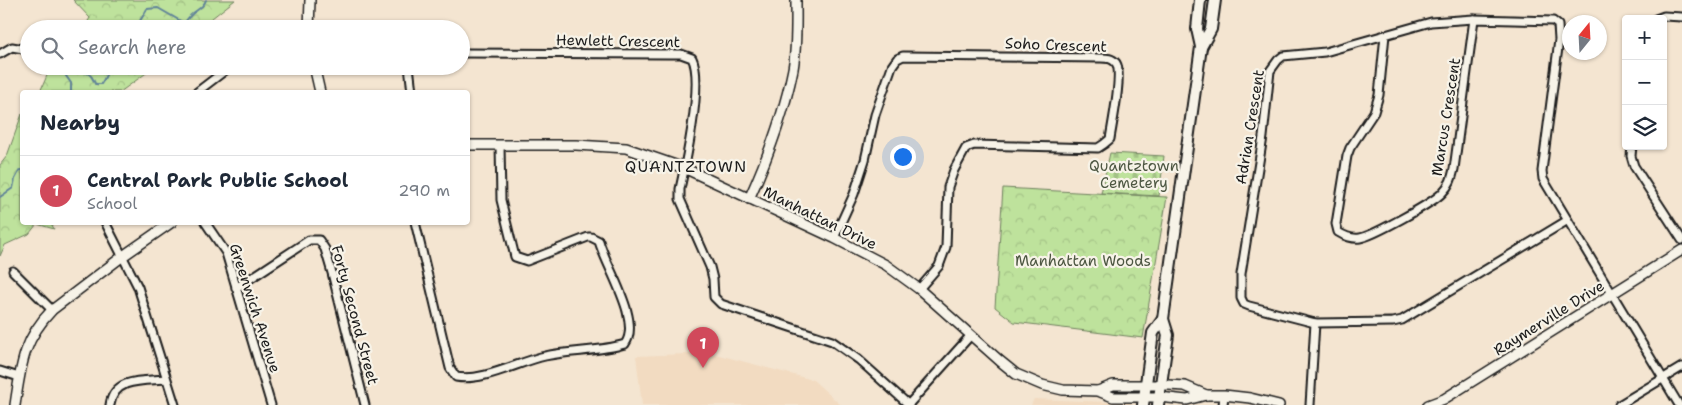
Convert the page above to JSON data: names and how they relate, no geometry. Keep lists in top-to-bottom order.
{
  "streets": {
    "street": [
      "Hewlett Crescent",
      "Soho Crescent",
      "Marcus Crescent",
      "Adrian Crescent",
      "Manhattan Drive",
      "Greenwich Avenue",
      "Forty Second Street",
      "Raymerville Drive"
    ]
  },
  "crossings": [
    ["Hewlett Crescent", "Manhattan Drive"],
    ["Soho Crescent", "Manhattan Drive"],
    ["Marcus Crescent", "Adrian Crescent"],
    ["Adrian Crescent", "Raymerville Drive"],
    ["Greenwich Avenue", "Forty Second Street"]
  ],
  "districts": ["QUANTZTOWN"],
  "parks": ["Quantztown Cemetery", "Manhattan Woods"],
  "north": "top",
  "page": {
    "map_buttons": ["+", "−"],
    "search": "Search here",
    "heading": "Nearby",
    "list": [
      {
        "mark": "1",
        "name": "Central Park Public School",
        "note": "School",
        "value": "290 m"
      }
    ],
    "pins": "1"
  }
}
